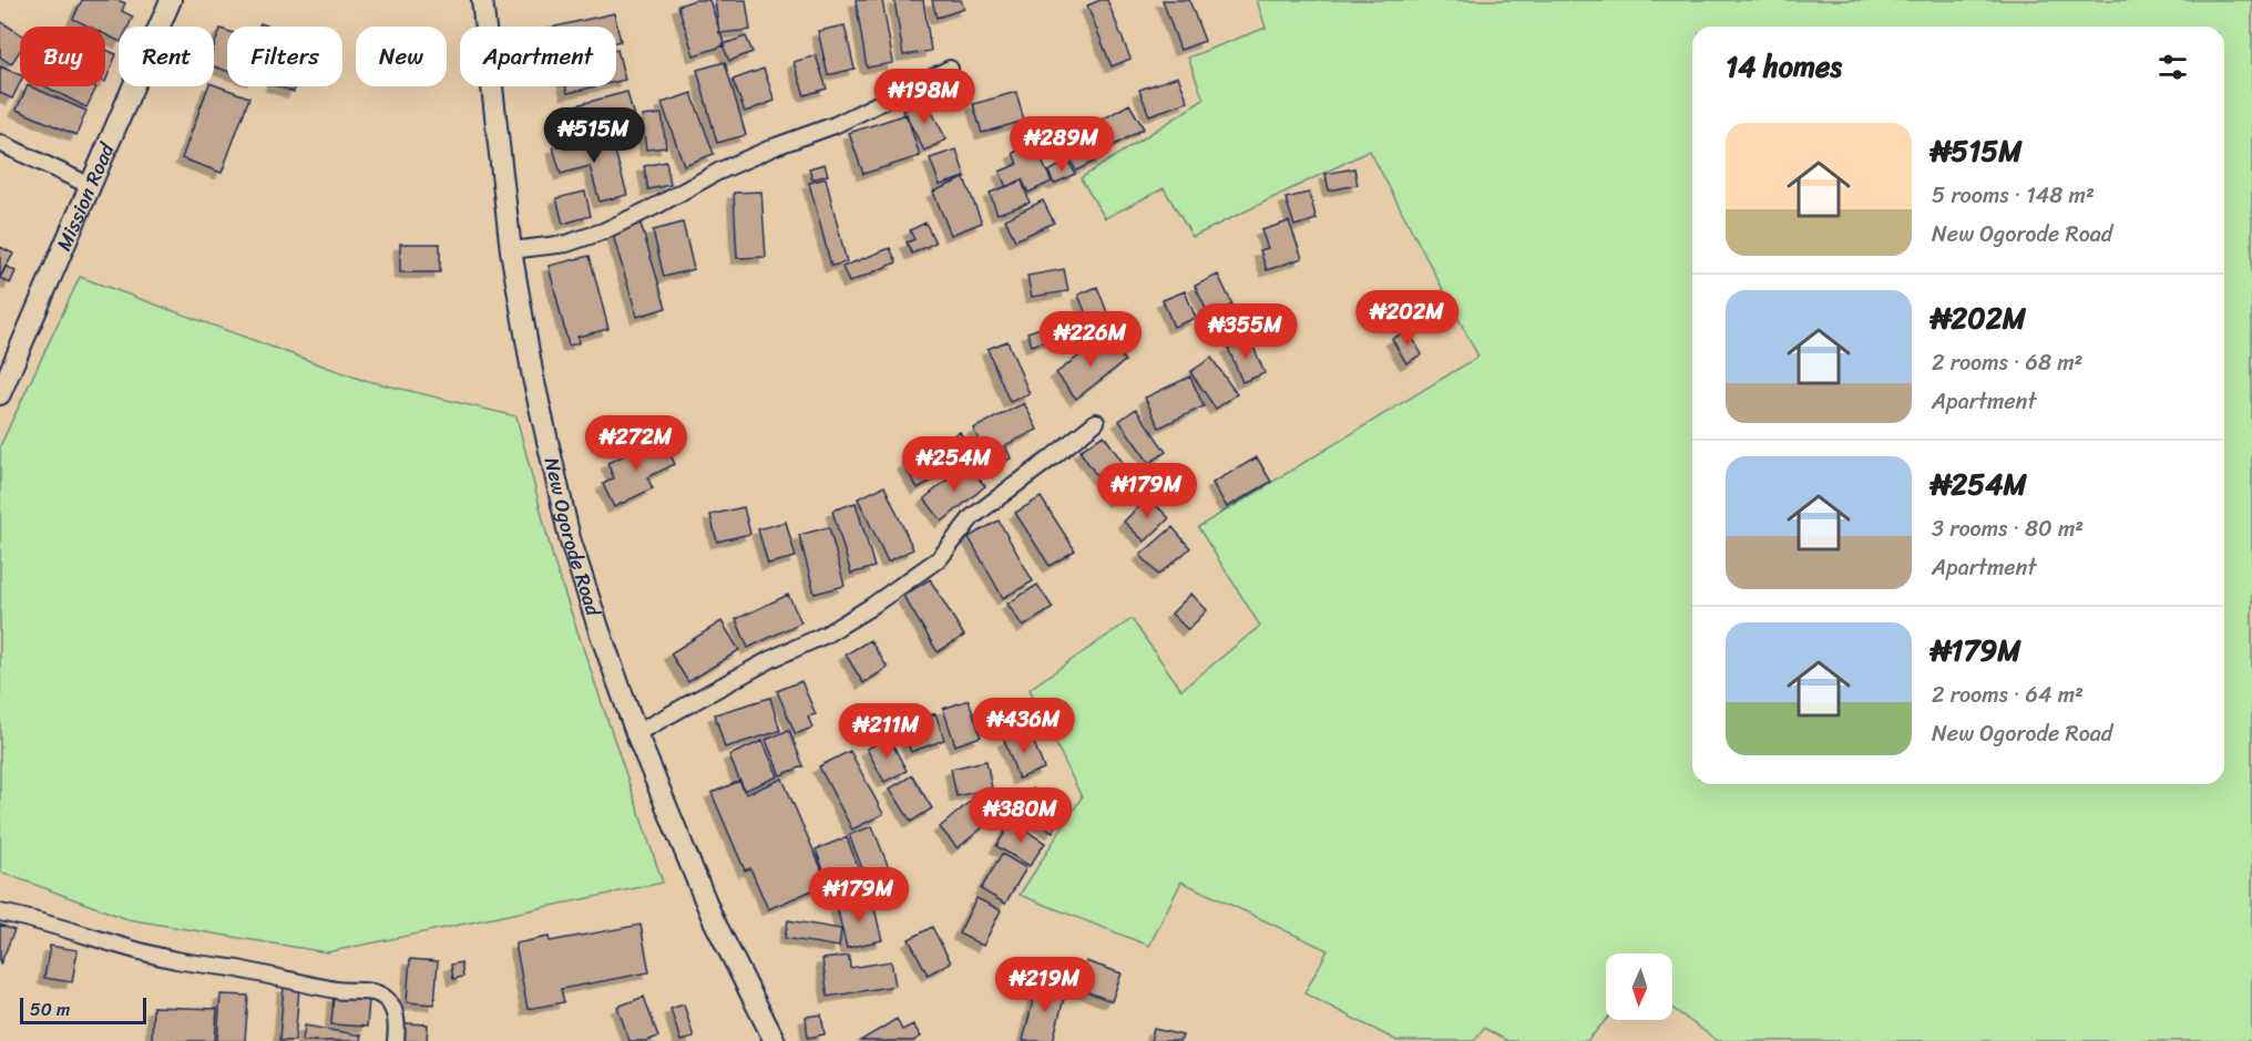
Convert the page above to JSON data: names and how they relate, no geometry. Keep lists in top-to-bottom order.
{
  "streets": {
    "street": ["Mission Road", "New Ogorode Road"]
  },
  "scale_bar": "50 m",
  "north": "bottom",
  "page": {
    "chip": [
      "Buy",
      "Rent",
      "Filters",
      "New",
      "Apartment"
    ],
    "heading": "14 homes",
    "price": [
      "₦198M",
      "₦515M",
      "₦289M",
      "₦202M",
      "₦355M",
      "₦226M",
      "₦272M",
      "₦254M",
      "₦179M",
      "₦436M",
      "₦211M",
      "₦380M",
      "₦179M",
      "₦219M"
    ],
    "list": [
      {
        "name": "₦515M",
        "note": "5 rooms · 148 m² · New Ogorode Road"
      },
      {
        "name": "₦202M",
        "note": "2 rooms · 68 m² · Apartment"
      },
      {
        "name": "₦254M",
        "note": "3 rooms · 80 m² · Apartment"
      },
      {
        "name": "₦179M",
        "note": "2 rooms · 64 m² · New Ogorode Road"
      }
    ],
    "scale": "50 m"
  }
}
